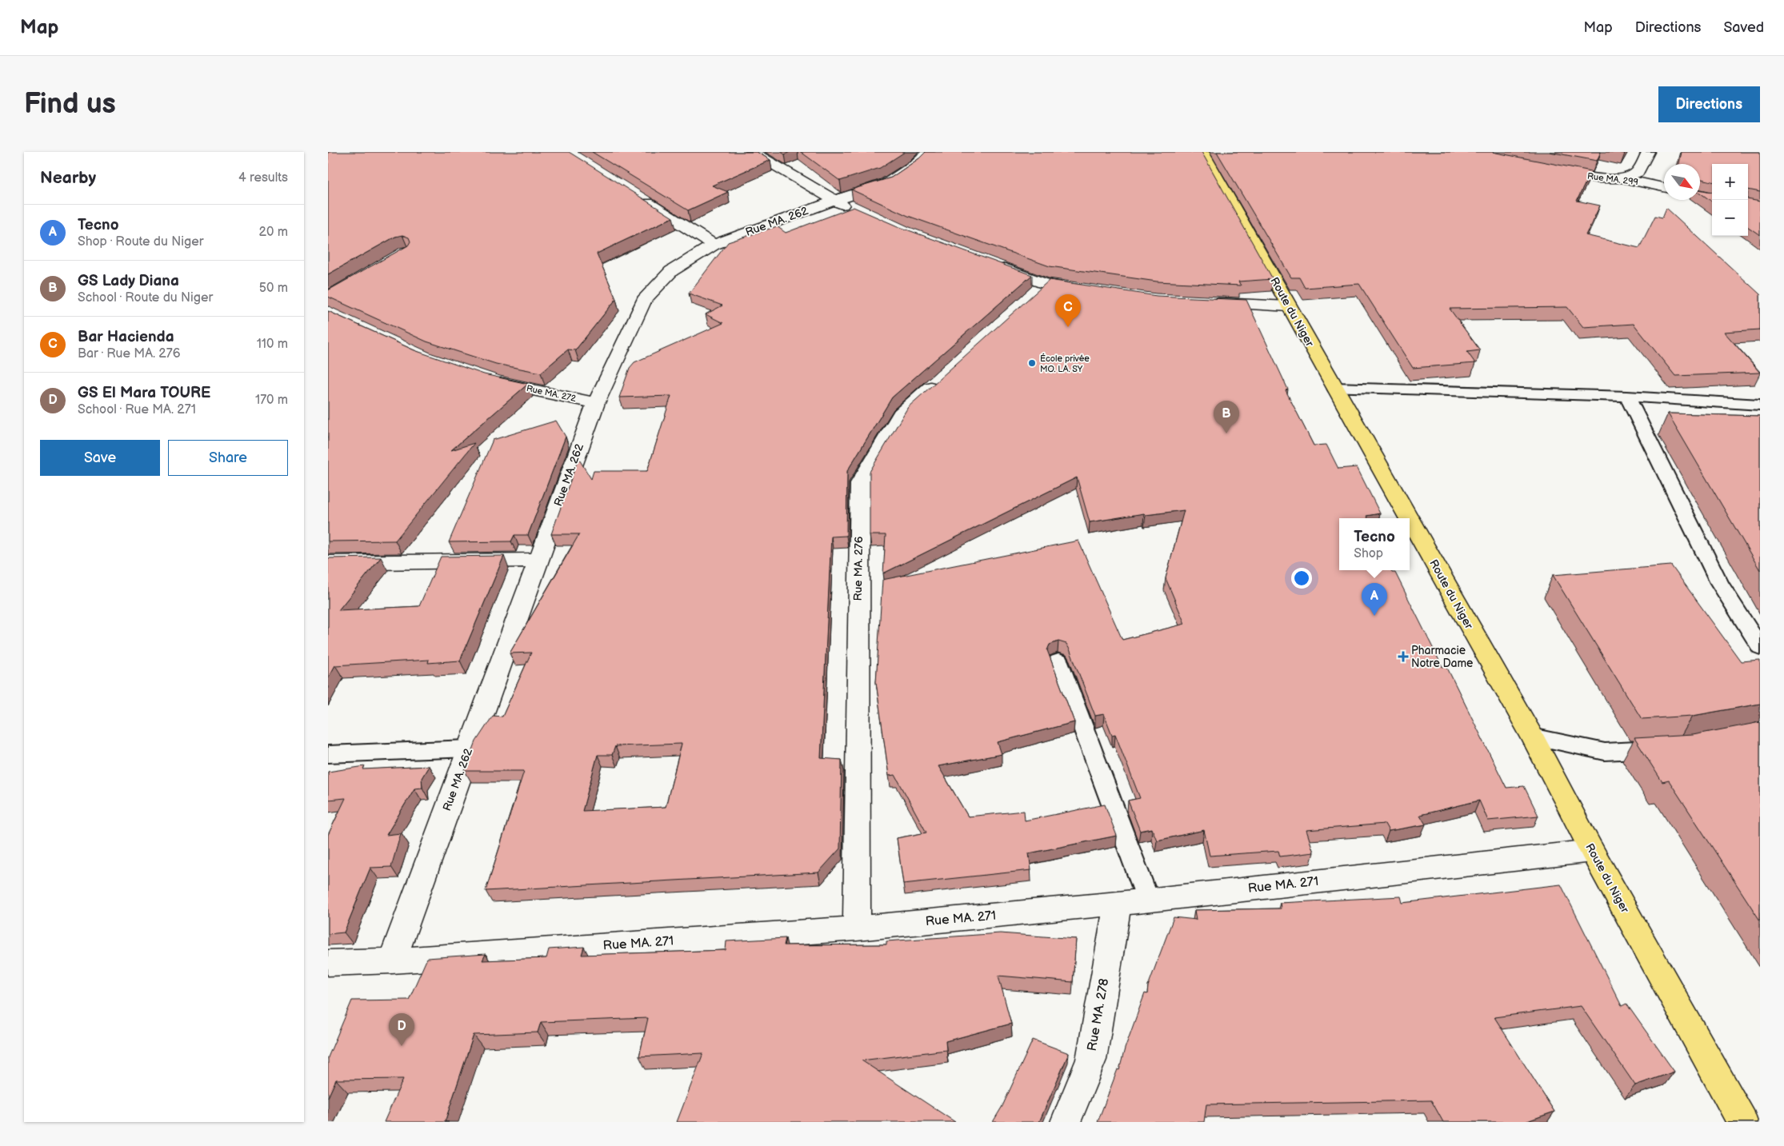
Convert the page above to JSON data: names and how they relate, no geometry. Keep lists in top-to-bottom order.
{
  "streets": {
    "main road": ["Route du Niger"],
    "street": [
      "Rue MA. 299",
      "Rue MA. 262",
      "Rue MA. 272",
      "Rue MA. 276",
      "Rue MA. 271",
      "Rue MA. 278"
    ]
  },
  "crossings": [
    ["Rue MA. 262", "Rue MA. 272"],
    ["Rue MA. 262", "Rue MA. 271"],
    ["Route du Niger", "Rue MA. 271"],
    ["Rue MA. 276", "Rue MA. 271"],
    ["Rue MA. 271", "Rue MA. 278"]
  ],
  "places": {
    "other": ["École privée MO. LA. SY"],
    "health": ["Pharmacie Notre Dame"]
  },
  "north": "bottom right",
  "page": {
    "header": "Map",
    "nav": ["Map", "Directions", "Saved"],
    "buttons": [
      "Directions",
      ["Save", "Share"]
    ],
    "title": "Find us",
    "heading": ["Nearby", "4 results"],
    "map_buttons": ["+", "−"],
    "list": [
      {
        "mark": "A",
        "name": "Tecno",
        "note": "Shop · Route du Niger",
        "value": "20 m"
      },
      {
        "mark": "B",
        "name": "GS Lady Diana",
        "note": "School · Route du Niger",
        "value": "50 m"
      },
      {
        "mark": "C",
        "name": "Bar Hacienda",
        "note": "Bar · Rue MA. 276",
        "value": "110 m"
      },
      {
        "mark": "D",
        "name": "GS El Mara TOURE",
        "note": "School · Rue MA. 271",
        "value": "170 m"
      }
    ],
    "pins": [
      "C",
      "B",
      "A",
      "D"
    ],
    "popup": ["Tecno", "Shop"]
  }
}
